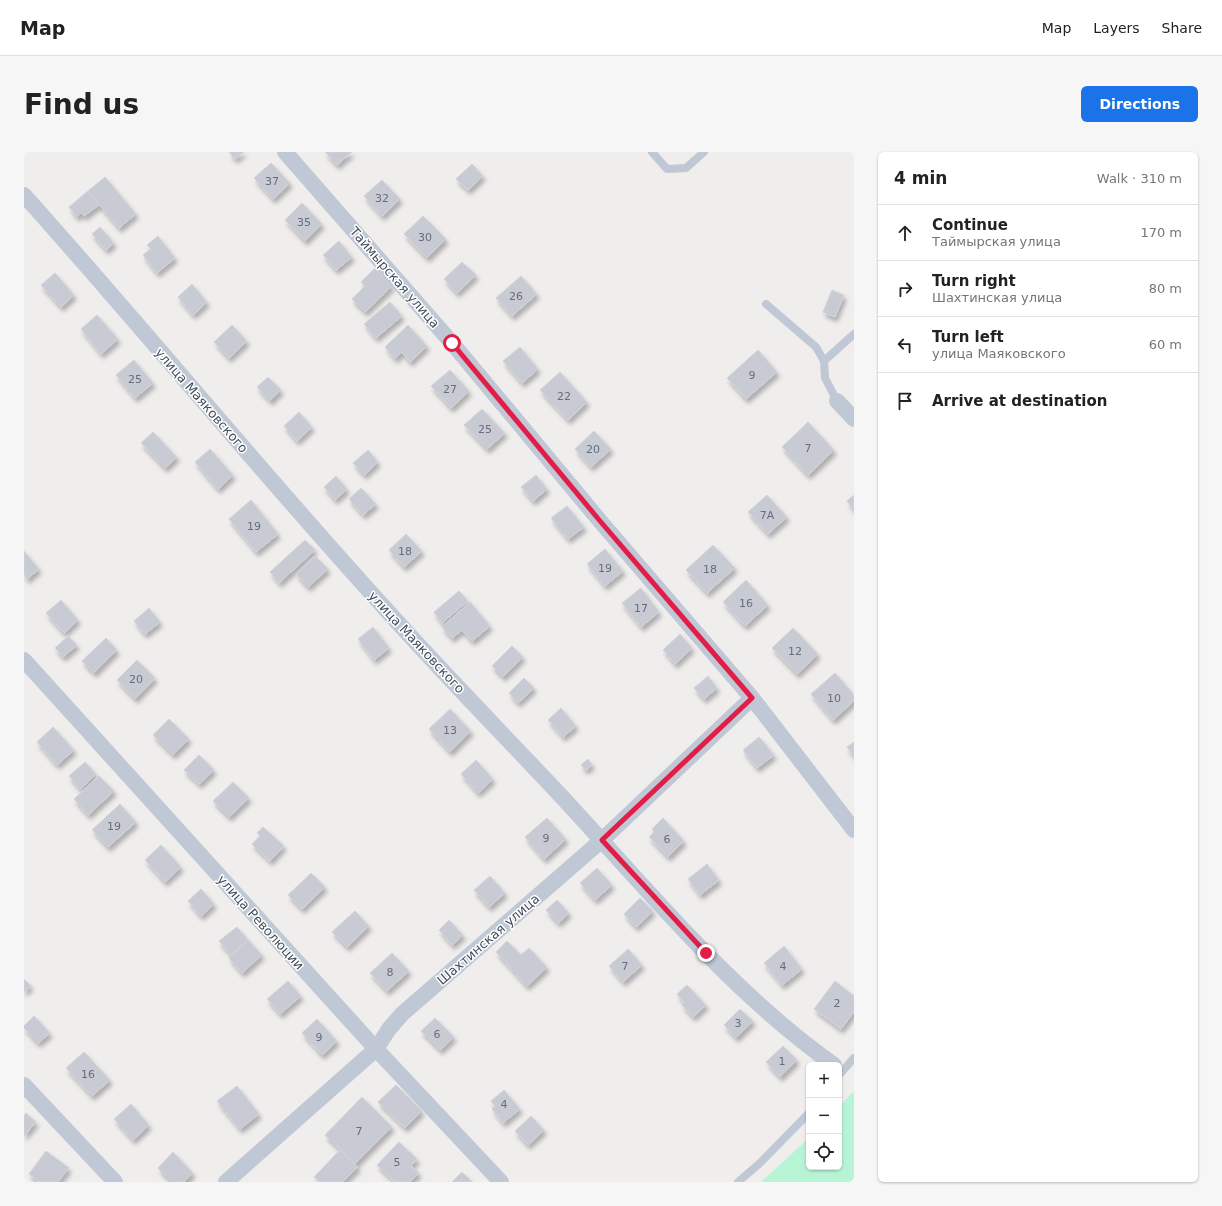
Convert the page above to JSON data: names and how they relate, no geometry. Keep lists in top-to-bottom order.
{
  "streets": {
    "street": [
      "Таймырская улица",
      "улица Маяковского",
      "улица Революции",
      "Шахтинская улица"
    ]
  },
  "crossings": [
    ["Таймырская улица", "Шахтинская улица"],
    ["улица Маяковского", "Шахтинская улица"],
    ["улица Революции", "Шахтинская улица"]
  ],
  "house_numbers": [
    "37",
    "32",
    "35",
    "30",
    "26",
    "9",
    "25",
    "27",
    "22",
    "25",
    "7",
    "20",
    "7А",
    "19",
    "18",
    "19",
    "18",
    "16",
    "17",
    "12",
    "20",
    "10",
    "13",
    "19",
    "9",
    "6",
    "7",
    "4",
    "8",
    "2",
    "3",
    "6",
    "9",
    "1",
    "16",
    "4",
    "7",
    "5"
  ],
  "page": {
    "header": "Map",
    "nav": ["Map", "Layers", "Share"],
    "buttons": "Directions",
    "title": "Find us",
    "heading": ["4 min", "Walk · 310 m"],
    "list": [
      ["Continue", "Таймырская улица", "170 m"],
      ["Turn right", "Шахтинская улица", "80 m"],
      ["Turn left", "улица Маяковского", "60 m"],
      "Arrive at destination"
    ],
    "map_buttons": ["+", "−"]
  }
}
